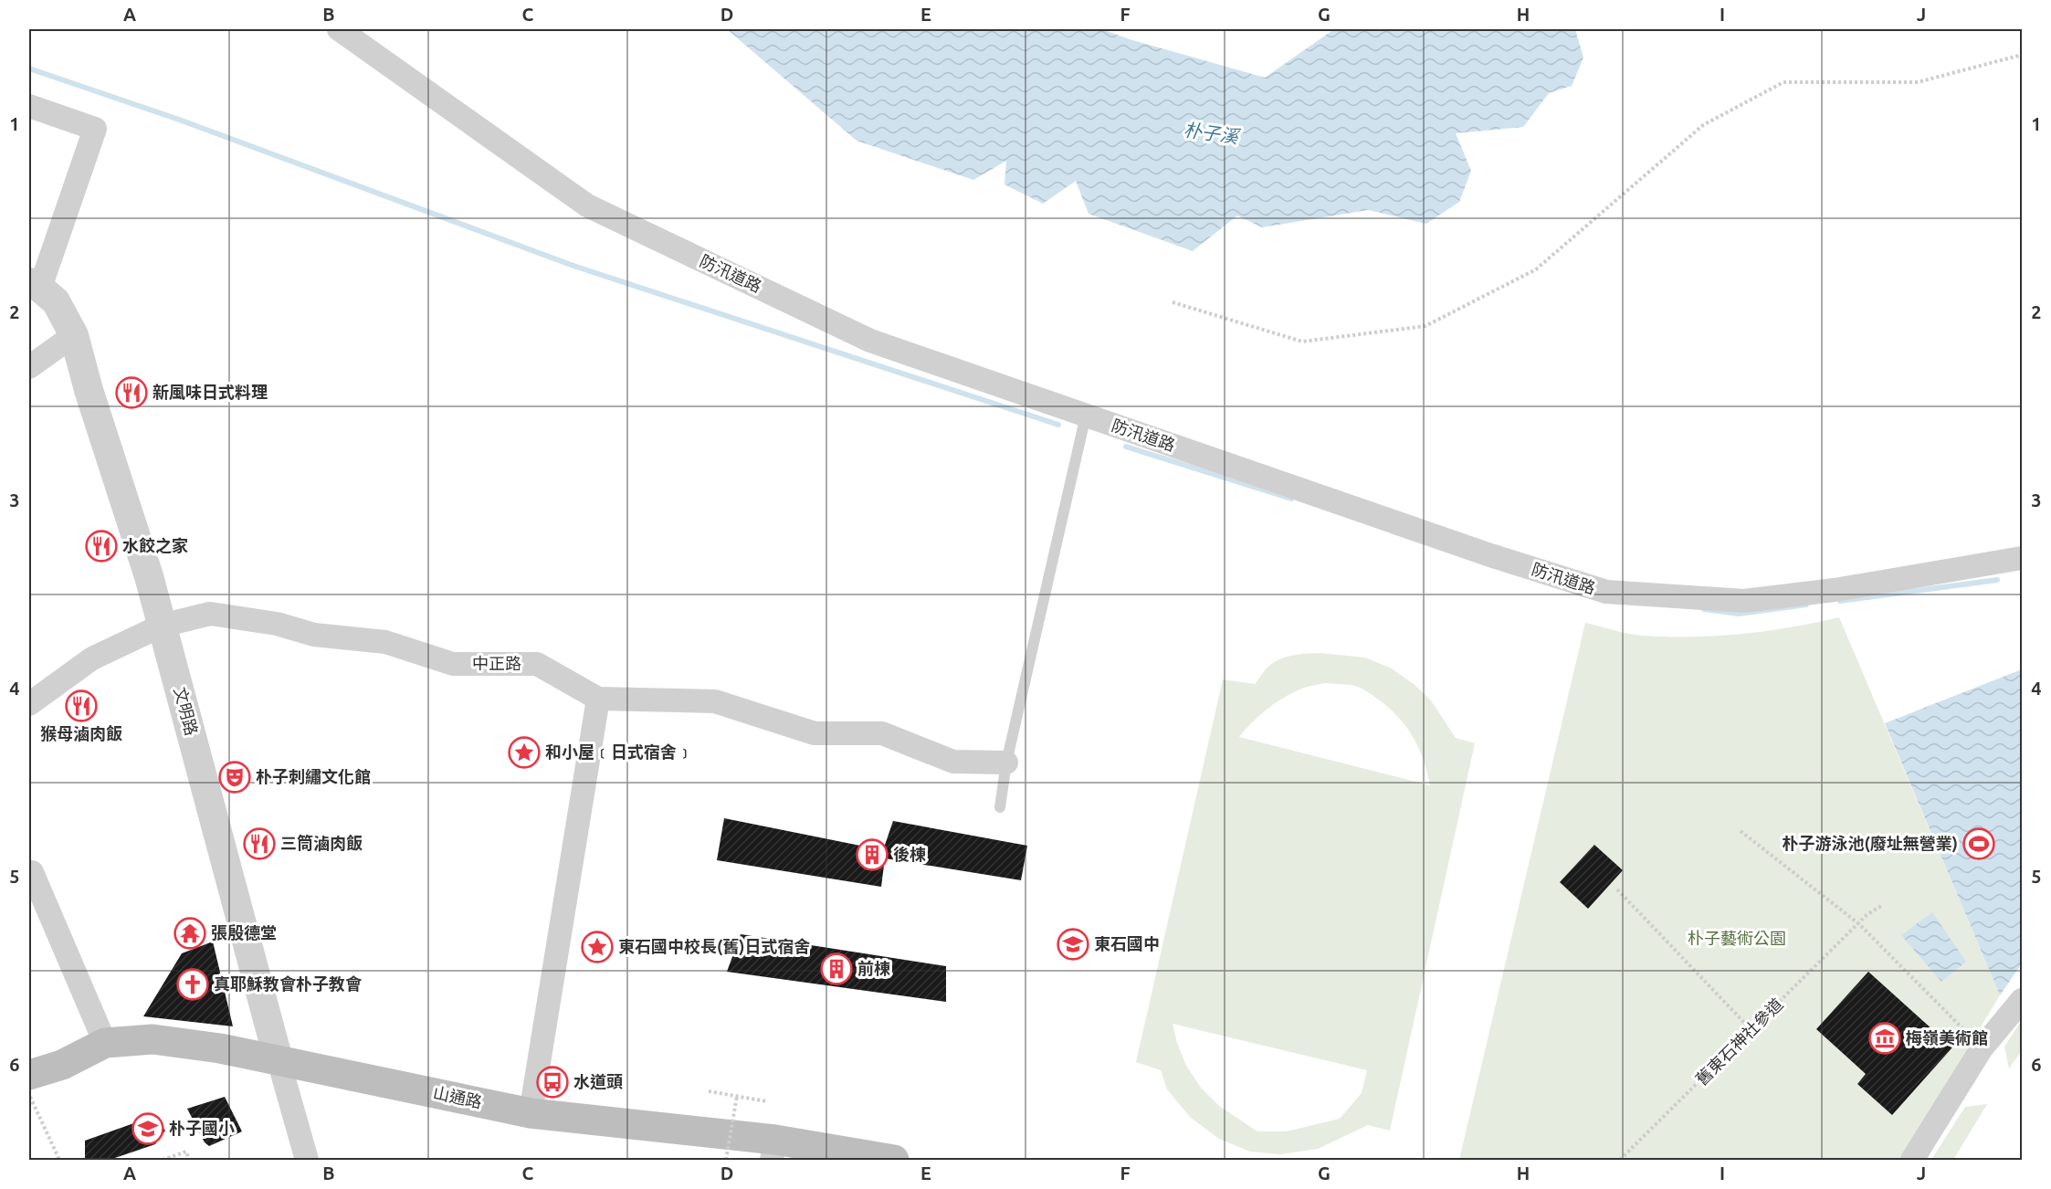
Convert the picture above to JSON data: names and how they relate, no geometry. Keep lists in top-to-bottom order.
{
  "streets": {
    "main road": ["山通路"],
    "street": ["防汛道路", "中正路", "文明路"],
    "path": ["舊東石神社參道"]
  },
  "crossings": [
    ["中正路", "文明路"],
    ["文明路", "山通路"]
  ],
  "water": ["朴子溪"],
  "parks": ["朴子藝術公園"],
  "places": {
    "restaurant": [
      "新風味日式料理",
      "水餃之家",
      "猴母滷肉飯",
      "三筒滷肉飯"
    ],
    "place": ["和小屋﹝日式宿舍﹞", "東石國中校長(舊)日式宿舍"],
    "theatre": ["朴子刺繡文化館"],
    "sports": ["朴子游泳池(廢址無營業)"],
    "building": ["後棟", "前棟"],
    "temple": ["張殷德堂"],
    "school or university": ["東石國中", "朴子國小"],
    "church": ["真耶穌教會朴子教會"],
    "museum": ["梅嶺美術館"],
    "bus stop": ["水道頭"]
  },
  "grid": {
    "columns": [
      "A",
      "B",
      "C",
      "D",
      "E",
      "F",
      "G",
      "H",
      "I",
      "J"
    ],
    "rows": [
      "1",
      "2",
      "3",
      "4",
      "5",
      "6"
    ]
  }
}
